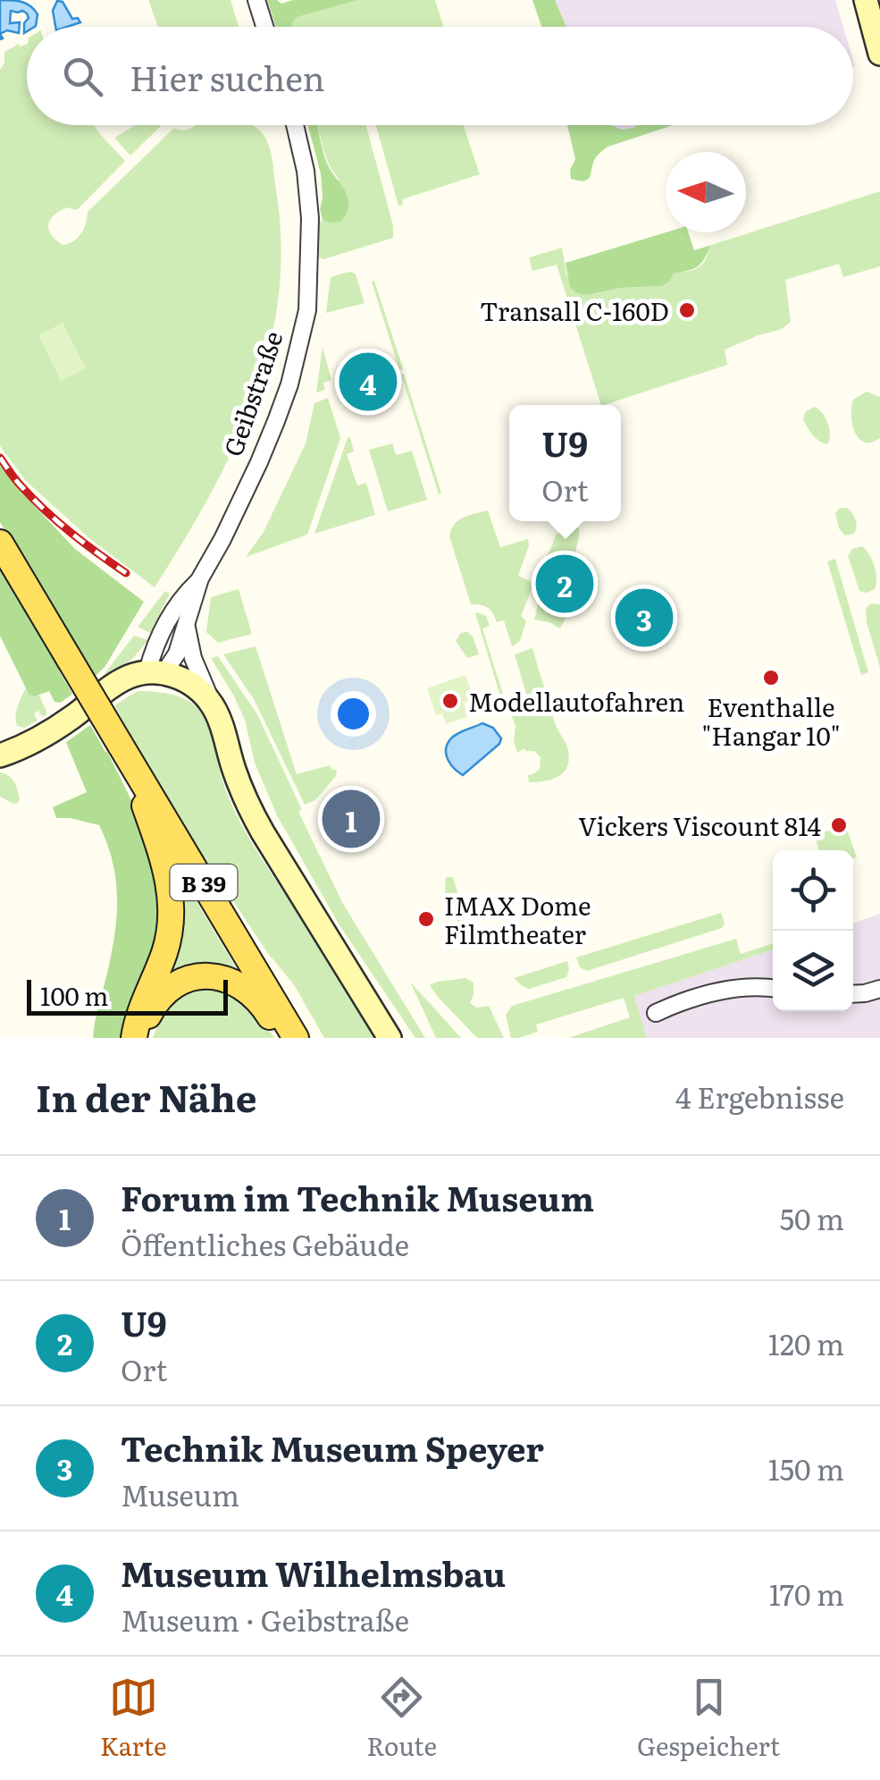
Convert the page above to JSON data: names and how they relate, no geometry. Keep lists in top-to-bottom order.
{
  "streets": {
    "main road": ["B 39"],
    "street": ["Geibstraße"]
  },
  "places": [
    "Transall C-160D",
    "Eventhalle \"Hangar 10\"",
    "Modellautofahren",
    "Vickers Viscount 814",
    "IMAX Dome Filmtheater"
  ],
  "scale_bar": "100 m",
  "north": "left",
  "page": {
    "search": "Hier suchen",
    "pins": [
      "4",
      "2",
      "3",
      "1"
    ],
    "popup": ["U9", "Ort"],
    "scale": "100 m",
    "heading": ["In der Nähe", "4 Ergebnisse"],
    "list": [
      {
        "mark": "1",
        "name": "Forum im Technik Museum",
        "note": "Öffentliches Gebäude",
        "value": "50 m"
      },
      {
        "mark": "2",
        "name": "U9",
        "note": "Ort",
        "value": "120 m"
      },
      {
        "mark": "3",
        "name": "Technik Museum Speyer",
        "note": "Museum",
        "value": "150 m"
      },
      {
        "mark": "4",
        "name": "Museum Wilhelmsbau",
        "note": "Museum · Geibstraße",
        "value": "170 m"
      }
    ],
    "nav": ["Karte", "Route", "Gespeichert"]
  }
}
